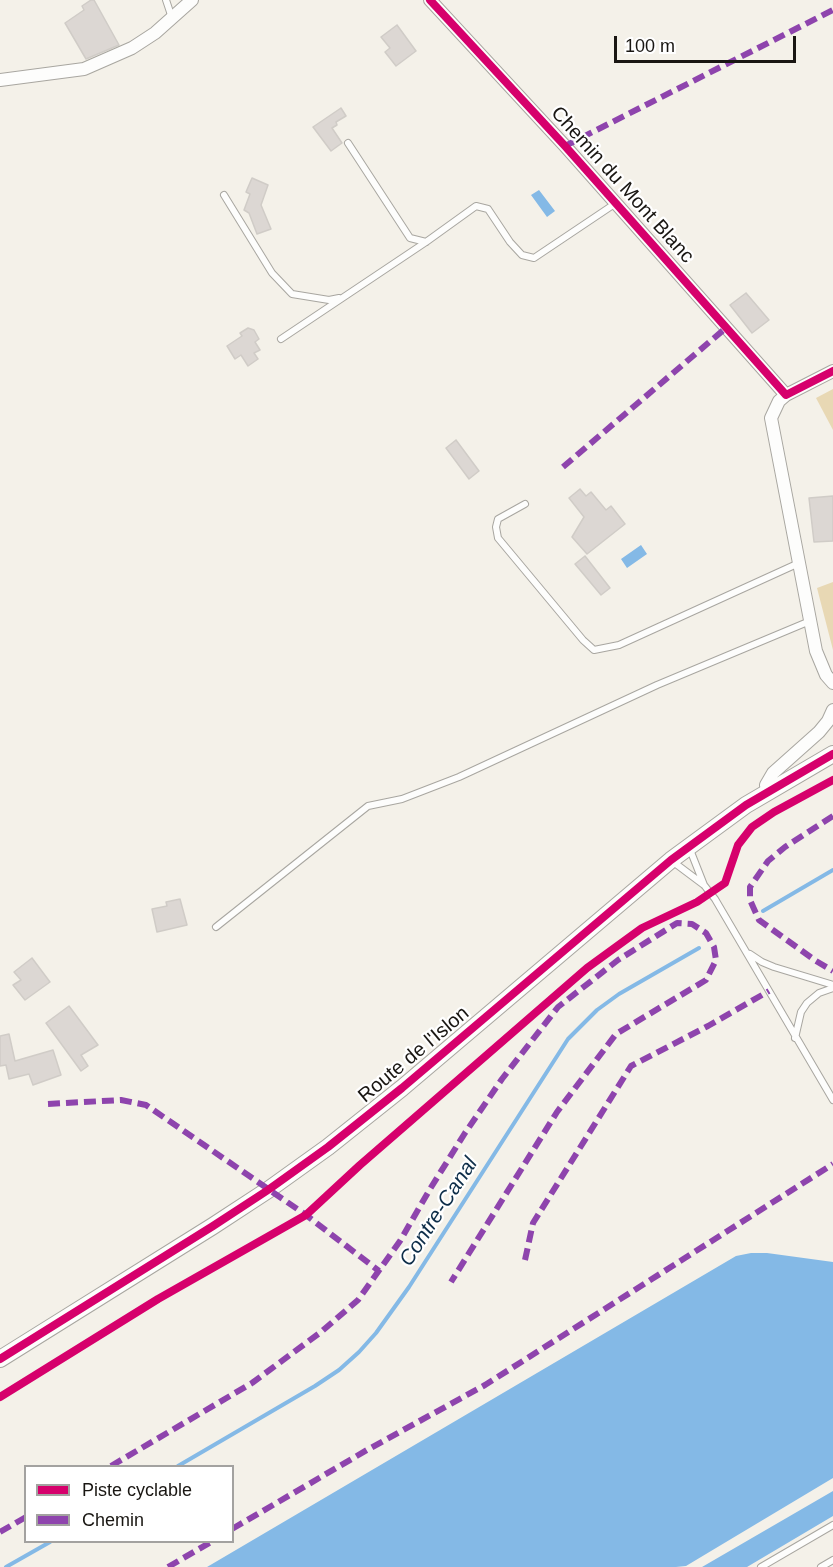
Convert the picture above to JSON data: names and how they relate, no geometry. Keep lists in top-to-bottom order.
{
  "streets": {
    "street": ["Chemin du Mont Blanc", "Route de l'Islon"]
  },
  "water": ["Contre-Canal"],
  "legend": ["Piste cyclable", "Chemin"],
  "scale_bar": "100 m"
}
